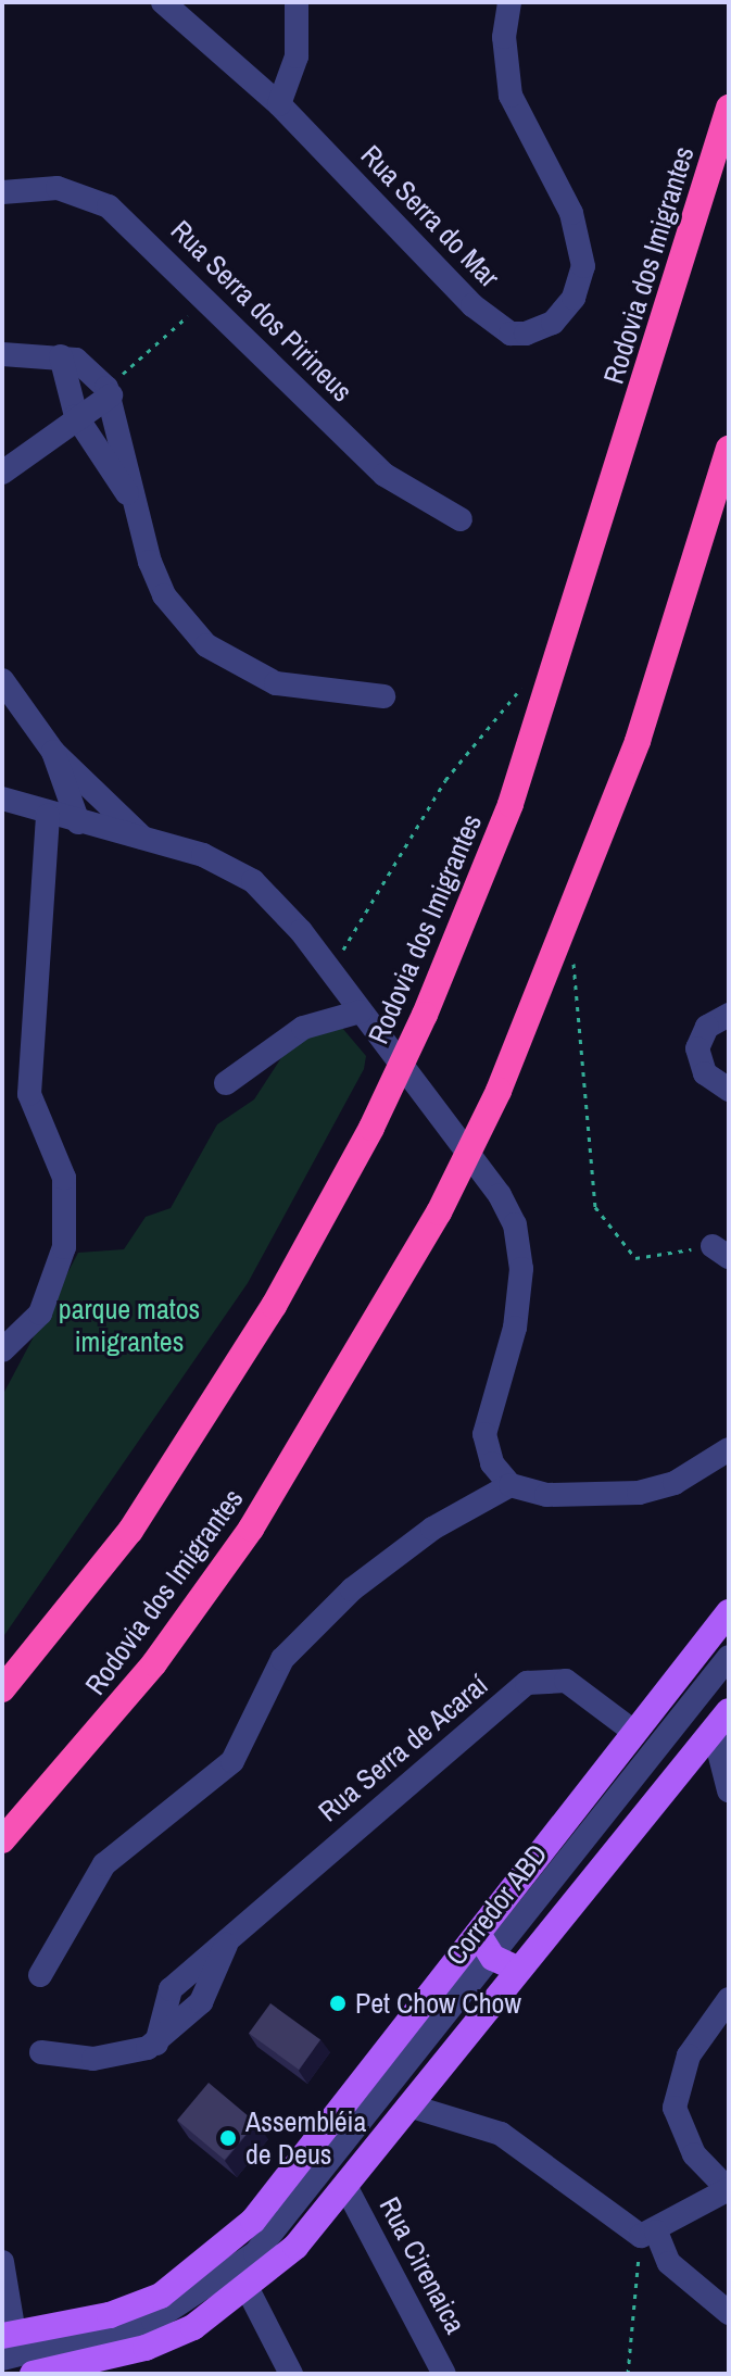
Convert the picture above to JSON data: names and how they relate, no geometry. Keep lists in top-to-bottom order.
{
  "streets": {
    "highway": ["Rodovia dos Imigrantes"],
    "street": [
      "Rua Serra do Mar",
      "Rua Serra dos Pirineus",
      "Rua Serra de Acaraí",
      "Corredor ABD",
      "Rua Cirenaica"
    ]
  },
  "parks": ["parque matos imigrantes"],
  "places": ["Pet Chow Chow", "Assembléia de Deus"]
}
